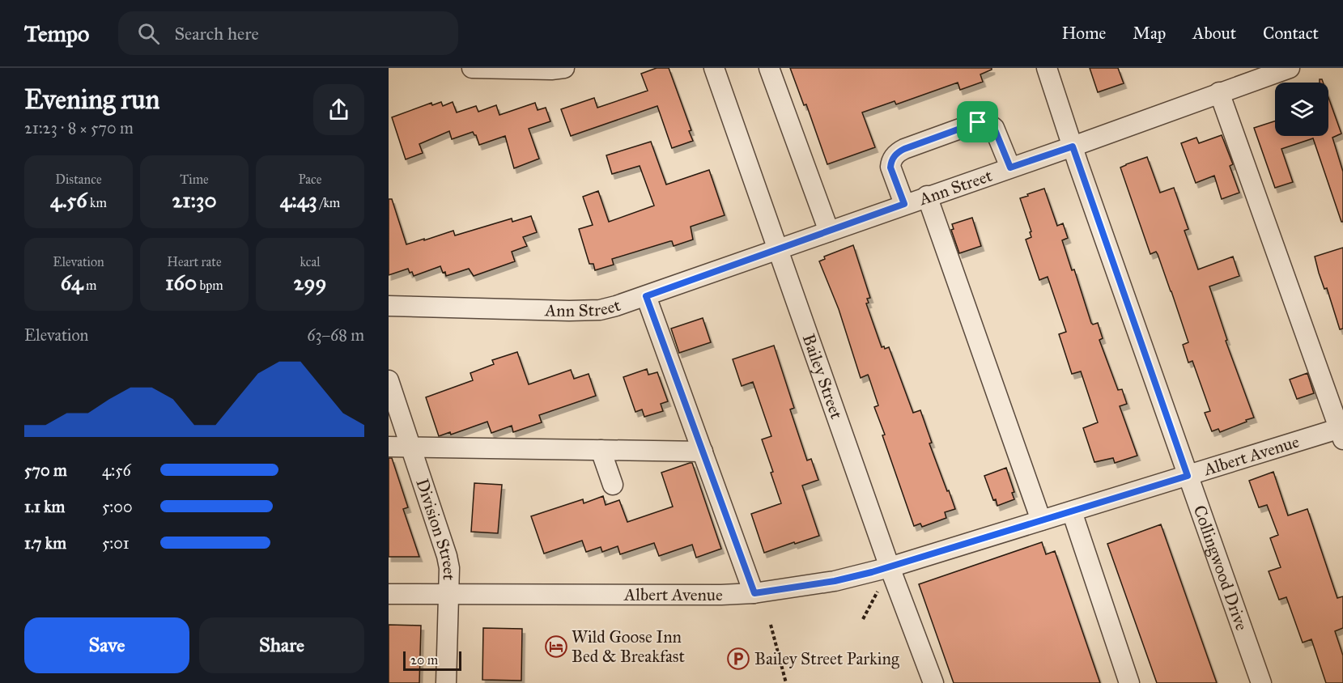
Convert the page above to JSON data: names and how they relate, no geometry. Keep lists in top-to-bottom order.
{
  "streets": {
    "street": [
      "Ann Street",
      "Bailey Street",
      "Albert Avenue",
      "Division Street",
      "Collingwood Drive"
    ]
  },
  "crossings": [
    ["Ann Street", "Bailey Street"],
    ["Ann Street", "Collingwood Drive"],
    ["Bailey Street", "Albert Avenue"],
    ["Albert Avenue", "Division Street"],
    ["Albert Avenue", "Collingwood Drive"]
  ],
  "places": {
    "hotel": ["Wild Goose Inn Bed & Breakfast"],
    "parking": ["Bailey Street Parking"]
  },
  "scale_bar": "20 m",
  "page": {
    "header": "Tempo",
    "search": "Search here",
    "nav": [
      "Home",
      "Map",
      "About",
      "Contact"
    ],
    "heading": ["Evening run", "21:23 · 8 × 570 m"],
    "stats": [
      ["Distance", "4.56 km"],
      ["Time", "21:30"],
      ["Pace", "4:43 /km"],
      ["Elevation", "64 m"],
      ["Heart rate", "160 bpm"],
      ["kcal", "299"]
    ],
    "chart": ["Elevation", "63–68 m"],
    "list": [
      {
        "name": "570 m",
        "note": "4:56"
      },
      {
        "name": "1.1 km",
        "note": "5:00"
      },
      {
        "name": "1.7 km",
        "note": "5:01"
      }
    ],
    "buttons": ["Save", "Share"],
    "scale": "20 m"
  }
}
